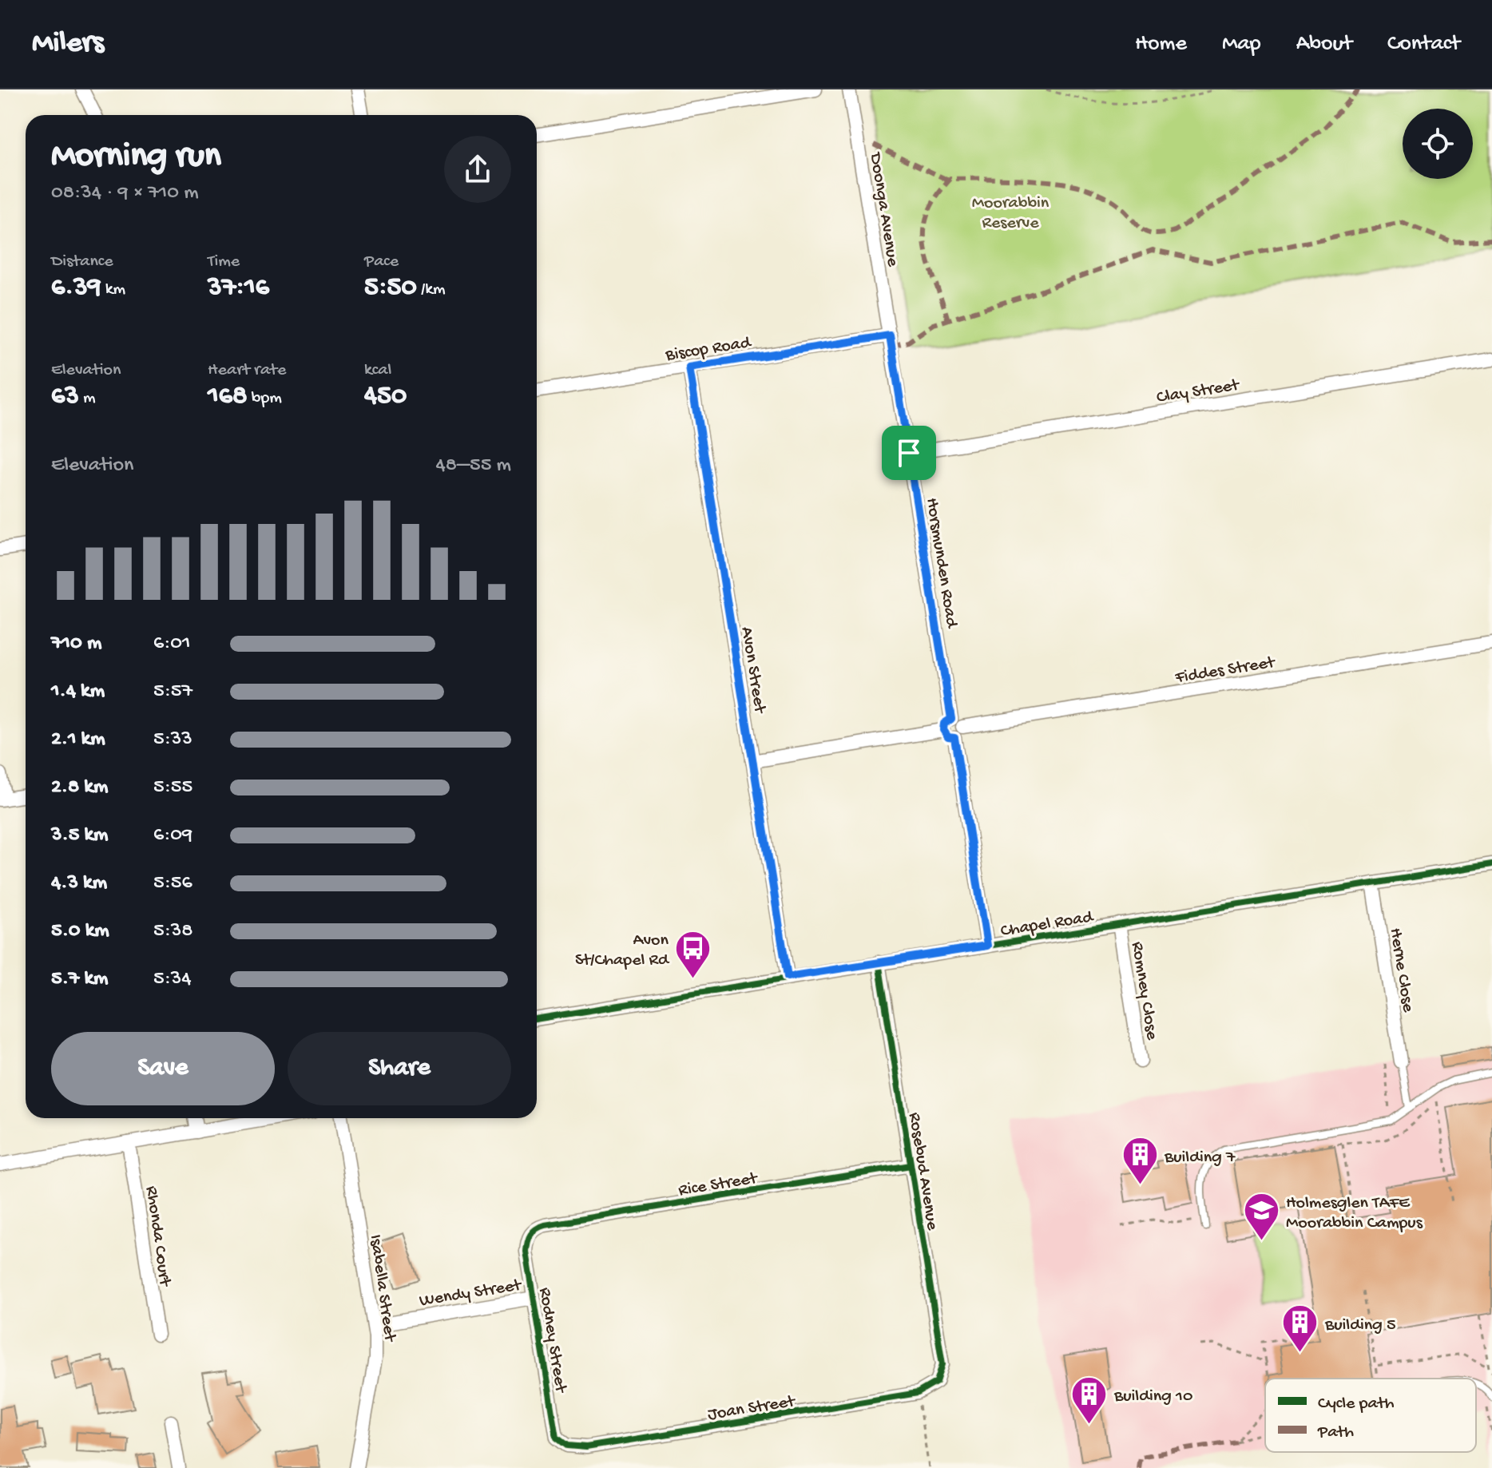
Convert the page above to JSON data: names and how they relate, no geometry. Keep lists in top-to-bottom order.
{
  "streets": {
    "street": [
      "Doonga Avenue",
      "Biscop Road",
      "Clay Street",
      "Horsmunden Road",
      "Fiddes Street",
      "Avon Street",
      "Chapel Road",
      "Herne Close",
      "Romney Close",
      "Rosebud Avenue",
      "Rice Street",
      "Rhonda Court",
      "Isabella Street",
      "Wendy Street",
      "Rodney Street",
      "Joan Street"
    ]
  },
  "crossings": [
    ["Doonga Avenue", "Biscop Road"],
    ["Doonga Avenue", "Horsmunden Road"],
    ["Biscop Road", "Horsmunden Road"],
    ["Biscop Road", "Avon Street"],
    ["Clay Street", "Horsmunden Road"],
    ["Horsmunden Road", "Fiddes Street"],
    ["Avon Street", "Chapel Road"],
    ["Chapel Road", "Herne Close"],
    ["Chapel Road", "Romney Close"],
    ["Chapel Road", "Rosebud Avenue"],
    ["Rosebud Avenue", "Rice Street"],
    ["Rosebud Avenue", "Joan Street"],
    ["Rice Street", "Rodney Street"],
    ["Isabella Street", "Wendy Street"],
    ["Wendy Street", "Rodney Street"],
    ["Rodney Street", "Joan Street"]
  ],
  "parks": ["Moorabbin Reserve"],
  "places": {
    "bus stop": ["Avon St/Chapel Rd"],
    "building": ["Building 7", "Building 5", "Building 10"],
    "school or university": ["Holmesglen TAFE Moorabbin Campus"]
  },
  "legend": ["Cycle path", "Path"],
  "page": {
    "header": "Milers",
    "nav": [
      "Home",
      "Map",
      "About",
      "Contact"
    ],
    "heading": ["Morning run", "08:34 · 9 × 710 m"],
    "stats": [
      ["Distance", "6.39 km"],
      ["Time", "37:16"],
      ["Pace", "5:50 /km"],
      ["Elevation", "63 m"],
      ["Heart rate", "168 bpm"],
      ["kcal", "450"]
    ],
    "chart": ["Elevation", "48–55 m"],
    "list": [
      {
        "name": "710 m",
        "note": "6:01"
      },
      {
        "name": "1.4 km",
        "note": "5:57"
      },
      {
        "name": "2.1 km",
        "note": "5:33"
      },
      {
        "name": "2.8 km",
        "note": "5:55"
      },
      {
        "name": "3.5 km",
        "note": "6:09"
      },
      {
        "name": "4.3 km",
        "note": "5:56"
      },
      {
        "name": "5.0 km",
        "note": "5:38"
      },
      {
        "name": "5.7 km",
        "note": "5:34"
      }
    ],
    "buttons": ["Save", "Share"]
  }
}
